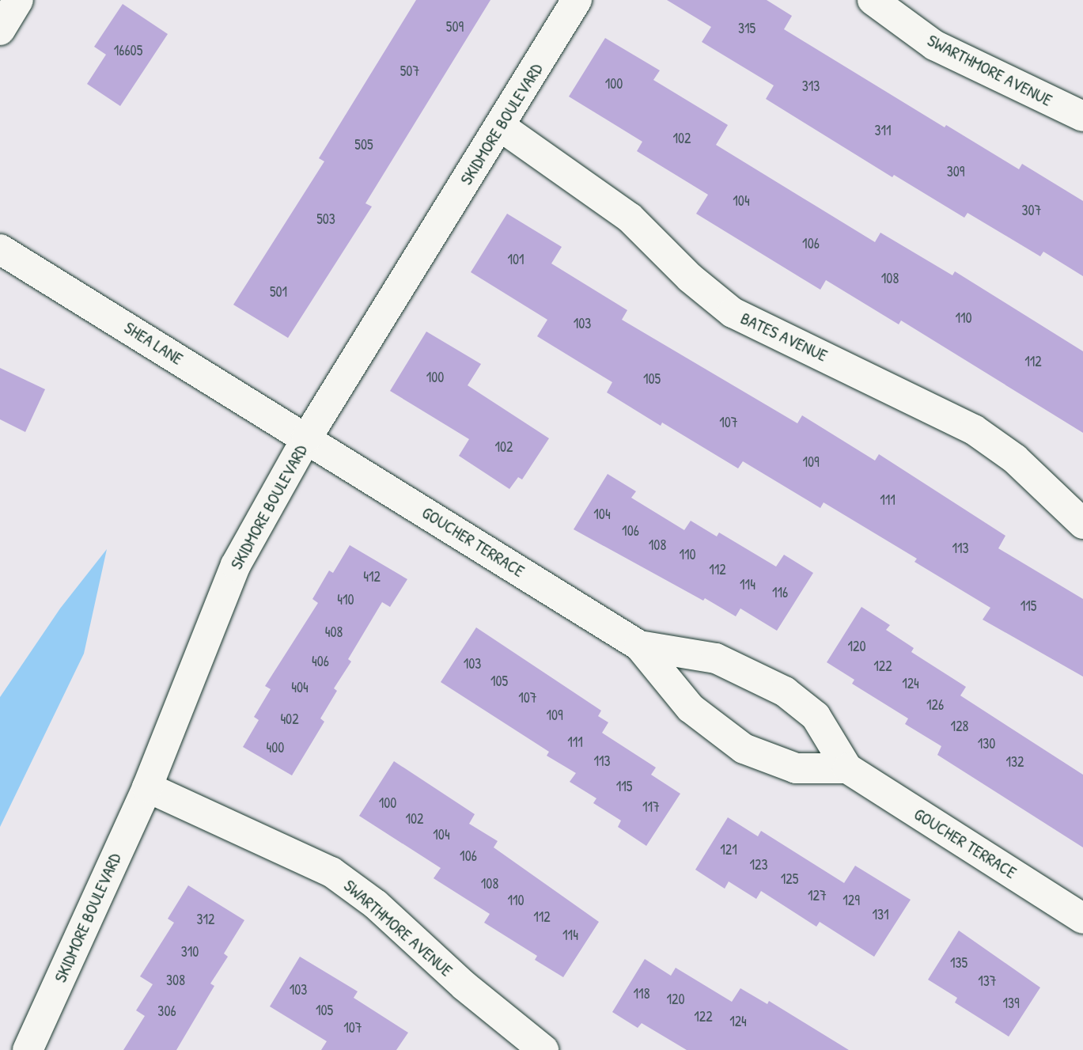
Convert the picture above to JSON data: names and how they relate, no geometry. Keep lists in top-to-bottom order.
{
  "streets": {
    "street": [
      "SWARTHMORE AVENUE",
      "SKIDMORE BOULEVARD",
      "BATES AVENUE",
      "SHEA LANE",
      "GOUCHER TERRACE"
    ]
  },
  "crossings": [
    ["SWARTHMORE AVENUE", "SKIDMORE BOULEVARD"],
    ["SKIDMORE BOULEVARD", "BATES AVENUE"],
    ["SKIDMORE BOULEVARD", "SHEA LANE"],
    ["SKIDMORE BOULEVARD", "GOUCHER TERRACE"],
    ["SHEA LANE", "GOUCHER TERRACE"]
  ],
  "house_numbers": [
    "509",
    "315",
    "16605",
    "507",
    "100",
    "313",
    "311",
    "102",
    "505",
    "309",
    "104",
    "307",
    "503",
    "106",
    "101",
    "108",
    "501",
    "110",
    "103",
    "112",
    "100",
    "105",
    "107",
    "102",
    "109",
    "111",
    "104",
    "106",
    "108",
    "113",
    "110",
    "112",
    "412",
    "114",
    "116",
    "410",
    "115",
    "408",
    "120",
    "406",
    "103",
    "122",
    "105",
    "124",
    "404",
    "107",
    "126",
    "109",
    "402",
    "128",
    "111",
    "130",
    "400",
    "113",
    "132",
    "115",
    "100",
    "117",
    "102",
    "104",
    "121",
    "106",
    "123",
    "125",
    "108",
    "127",
    "110",
    "129",
    "131",
    "112",
    "312",
    "114",
    "310",
    "135",
    "308",
    "137",
    "103",
    "118",
    "120",
    "139",
    "105",
    "306",
    "122",
    "124",
    "107"
  ]
}
